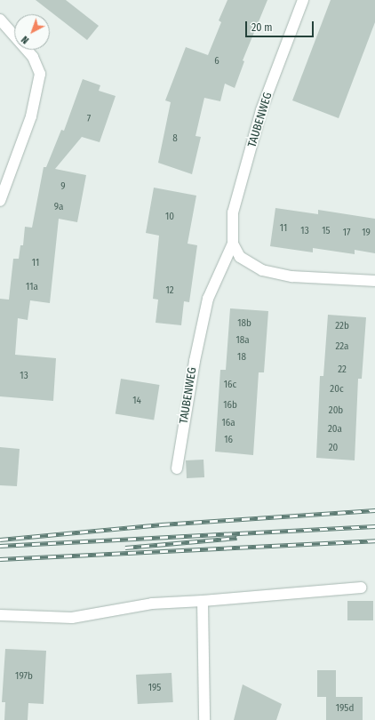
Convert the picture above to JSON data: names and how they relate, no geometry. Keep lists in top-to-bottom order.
{
  "streets": {
    "street": ["TAUBENWEG"]
  },
  "house_numbers": [
    "6",
    "7",
    "8",
    "9",
    "9a",
    "10",
    "11",
    "13",
    "15",
    "17",
    "19",
    "11",
    "11a",
    "12",
    "18b",
    "22b",
    "18a",
    "22a",
    "18",
    "22",
    "13",
    "16c",
    "20c",
    "14",
    "16b",
    "20b",
    "16a",
    "20a",
    "16",
    "20",
    "197b",
    "195",
    "195d"
  ],
  "scale_bar": "20 m",
  "north": "bottom left"
}
